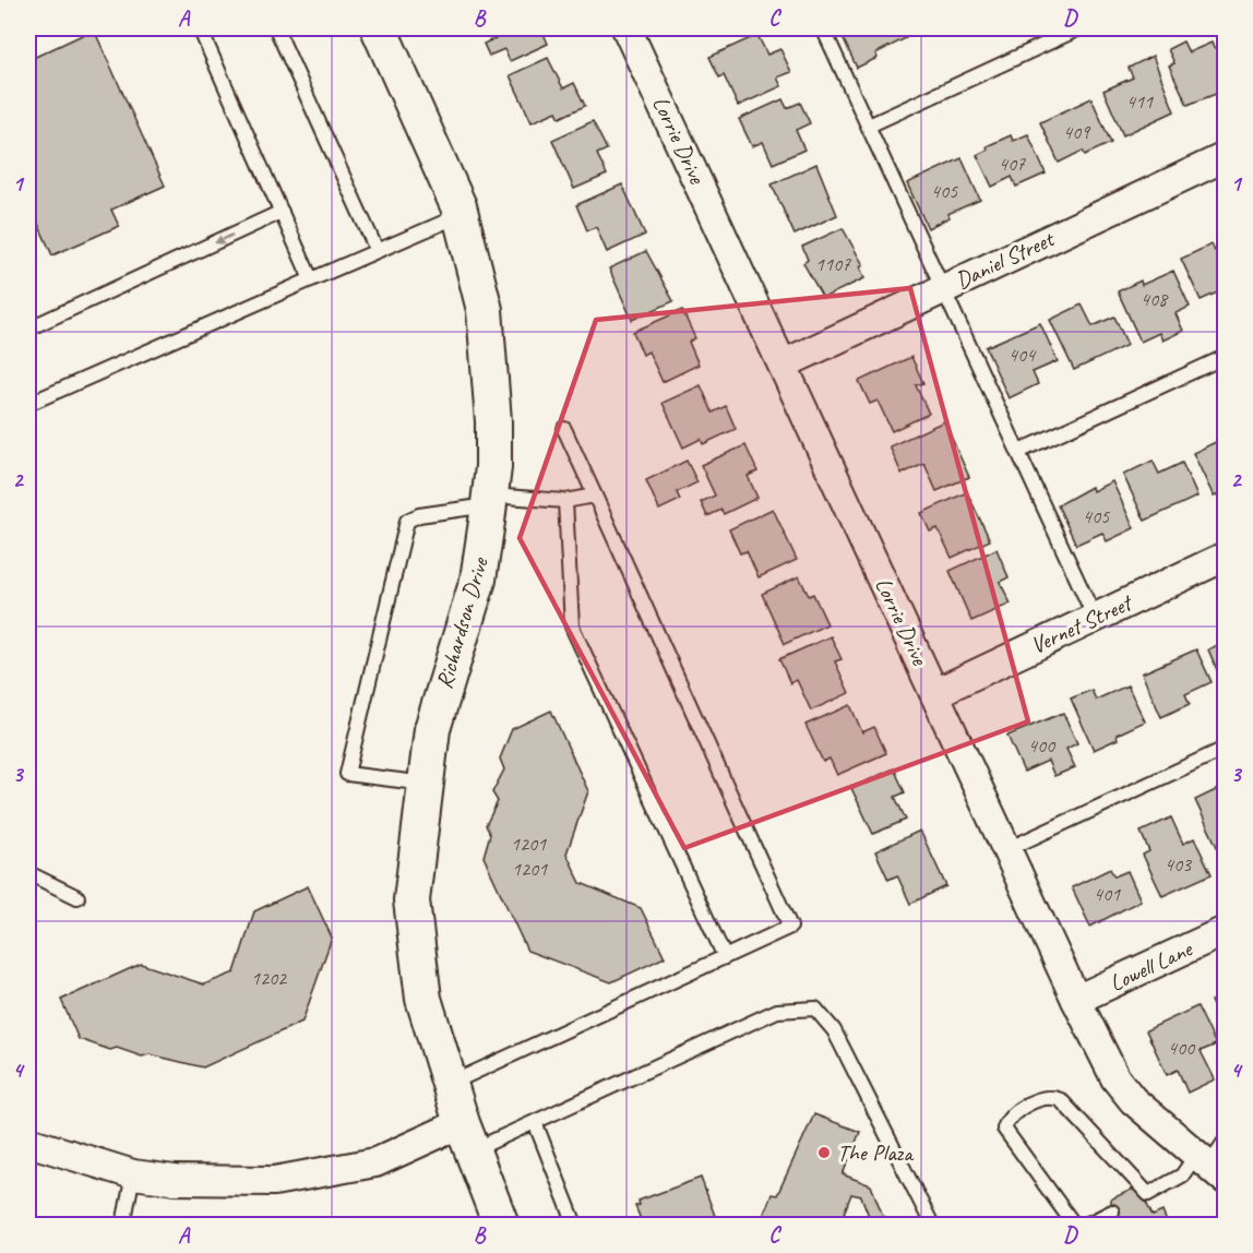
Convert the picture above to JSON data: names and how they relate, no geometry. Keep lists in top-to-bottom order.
{
  "streets": {
    "street": [
      "Lorrie Drive",
      "Daniel Street",
      "Richardson Drive",
      "Vernet Street",
      "Lowell Lane"
    ]
  },
  "crossings": [
    ["Lorrie Drive", "Daniel Street"],
    ["Lorrie Drive", "Vernet Street"],
    ["Lorrie Drive", "Lowell Lane"]
  ],
  "places": ["The Plaza"],
  "house_numbers": [
    "411",
    "409",
    "407",
    "405",
    "1107",
    "408",
    "404",
    "405",
    "400",
    "1201",
    "403",
    "1201",
    "401",
    "1202",
    "400"
  ],
  "grid": {
    "columns": [
      "A",
      "B",
      "C",
      "D"
    ],
    "rows": [
      "1",
      "2",
      "3",
      "4"
    ]
  }
}
